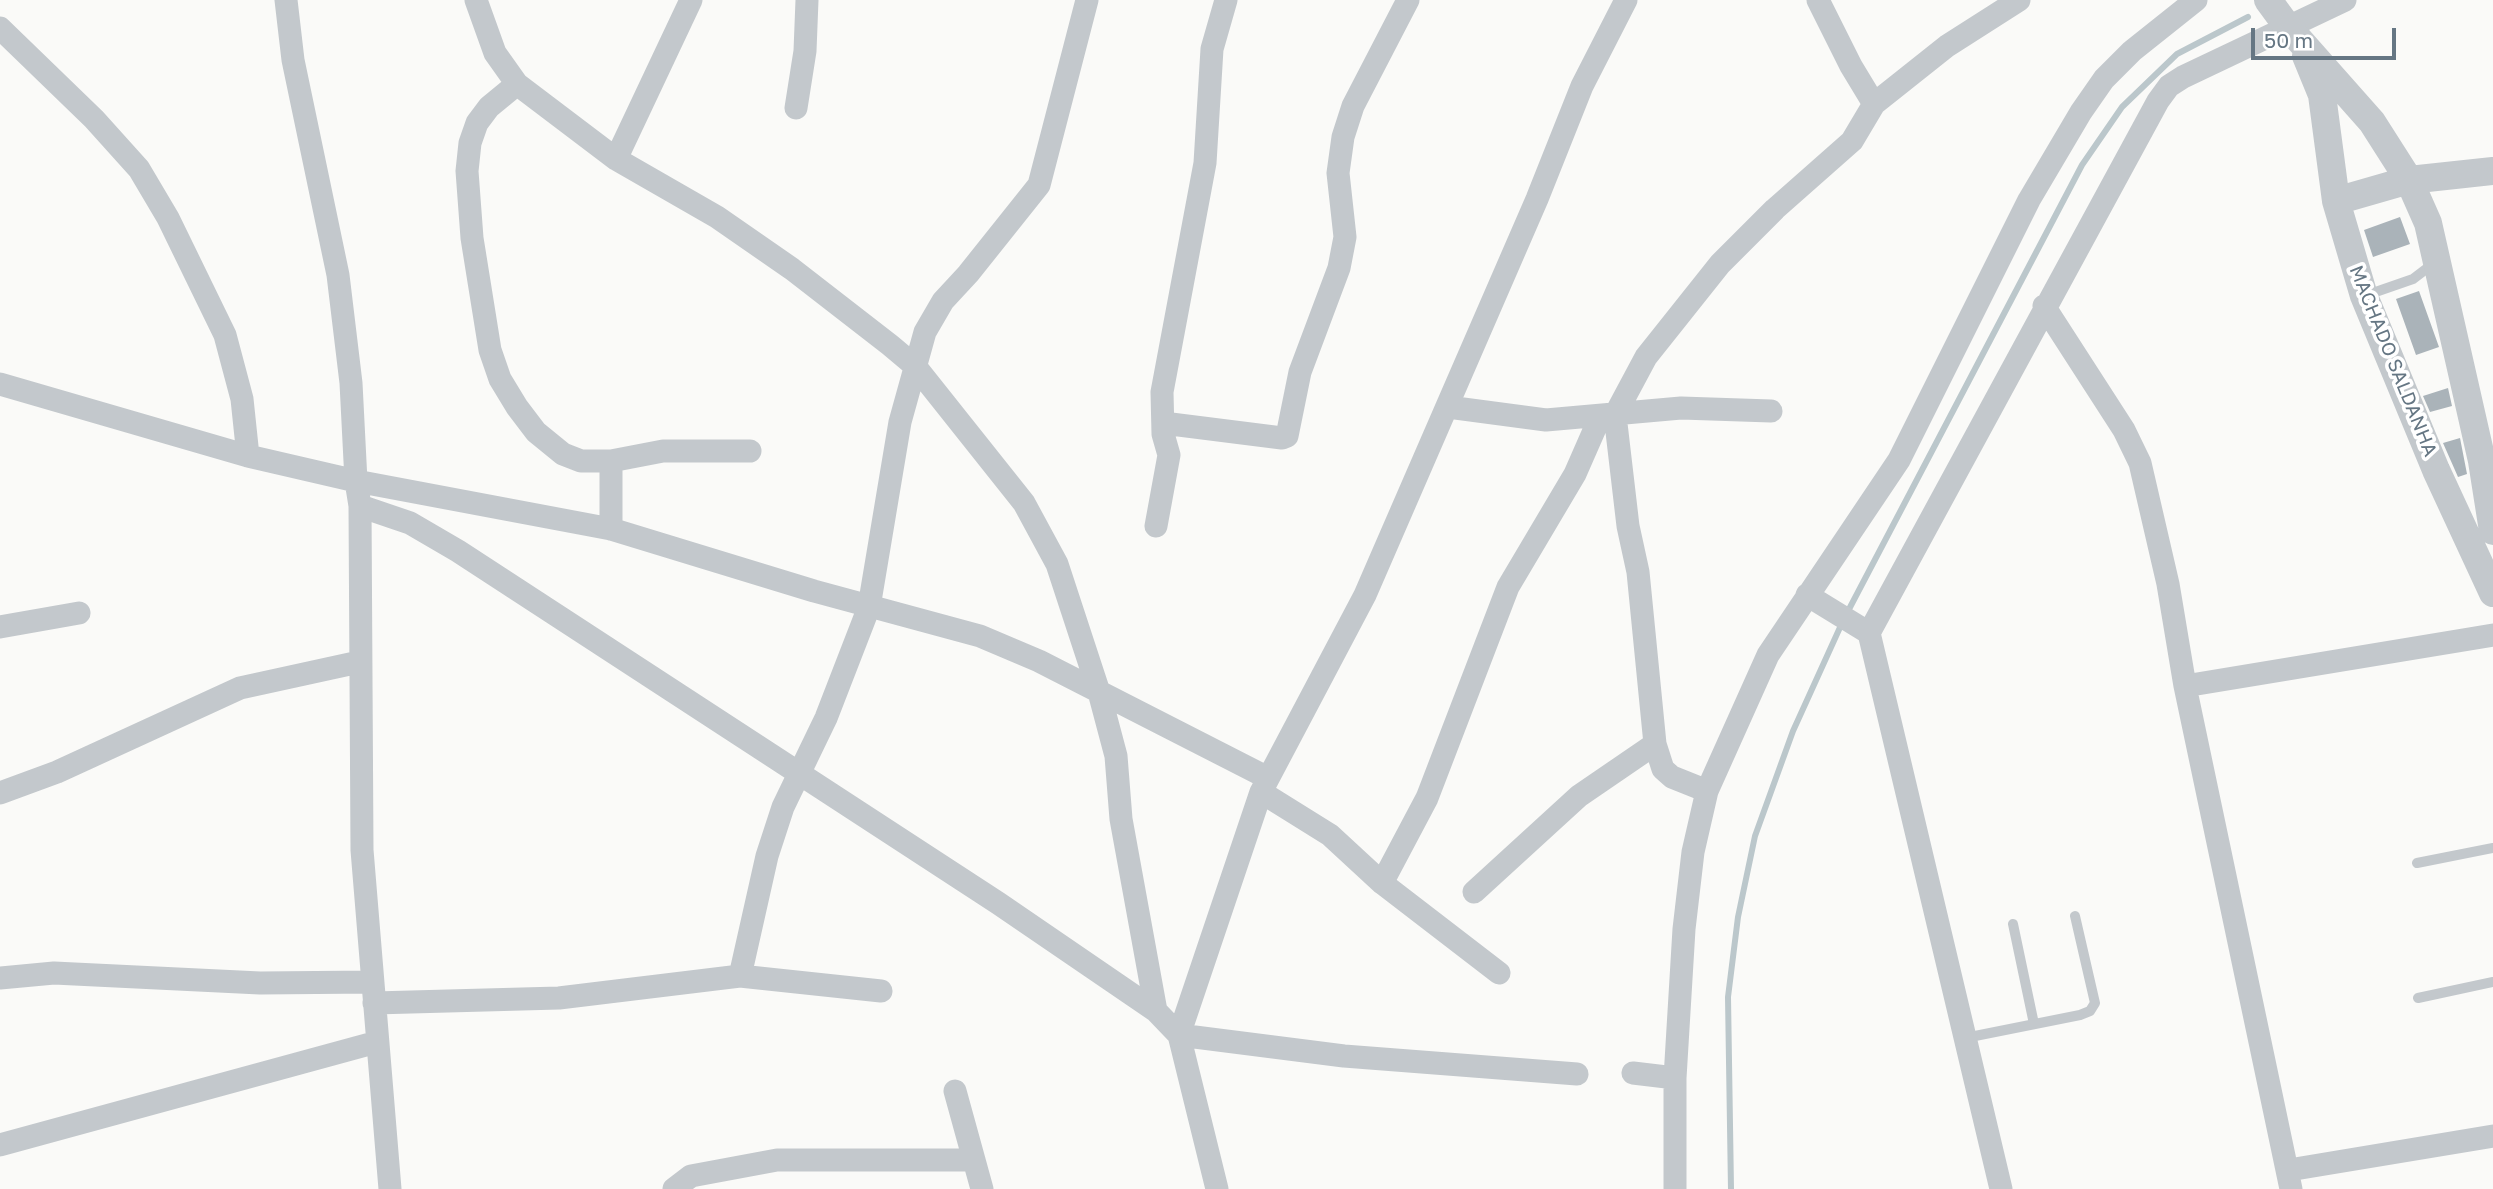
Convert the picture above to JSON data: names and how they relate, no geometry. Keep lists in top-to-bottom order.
{
  "streets": {
    "street": ["MACHADO SALDANHA"]
  },
  "scale_bar": "50 m"
}
